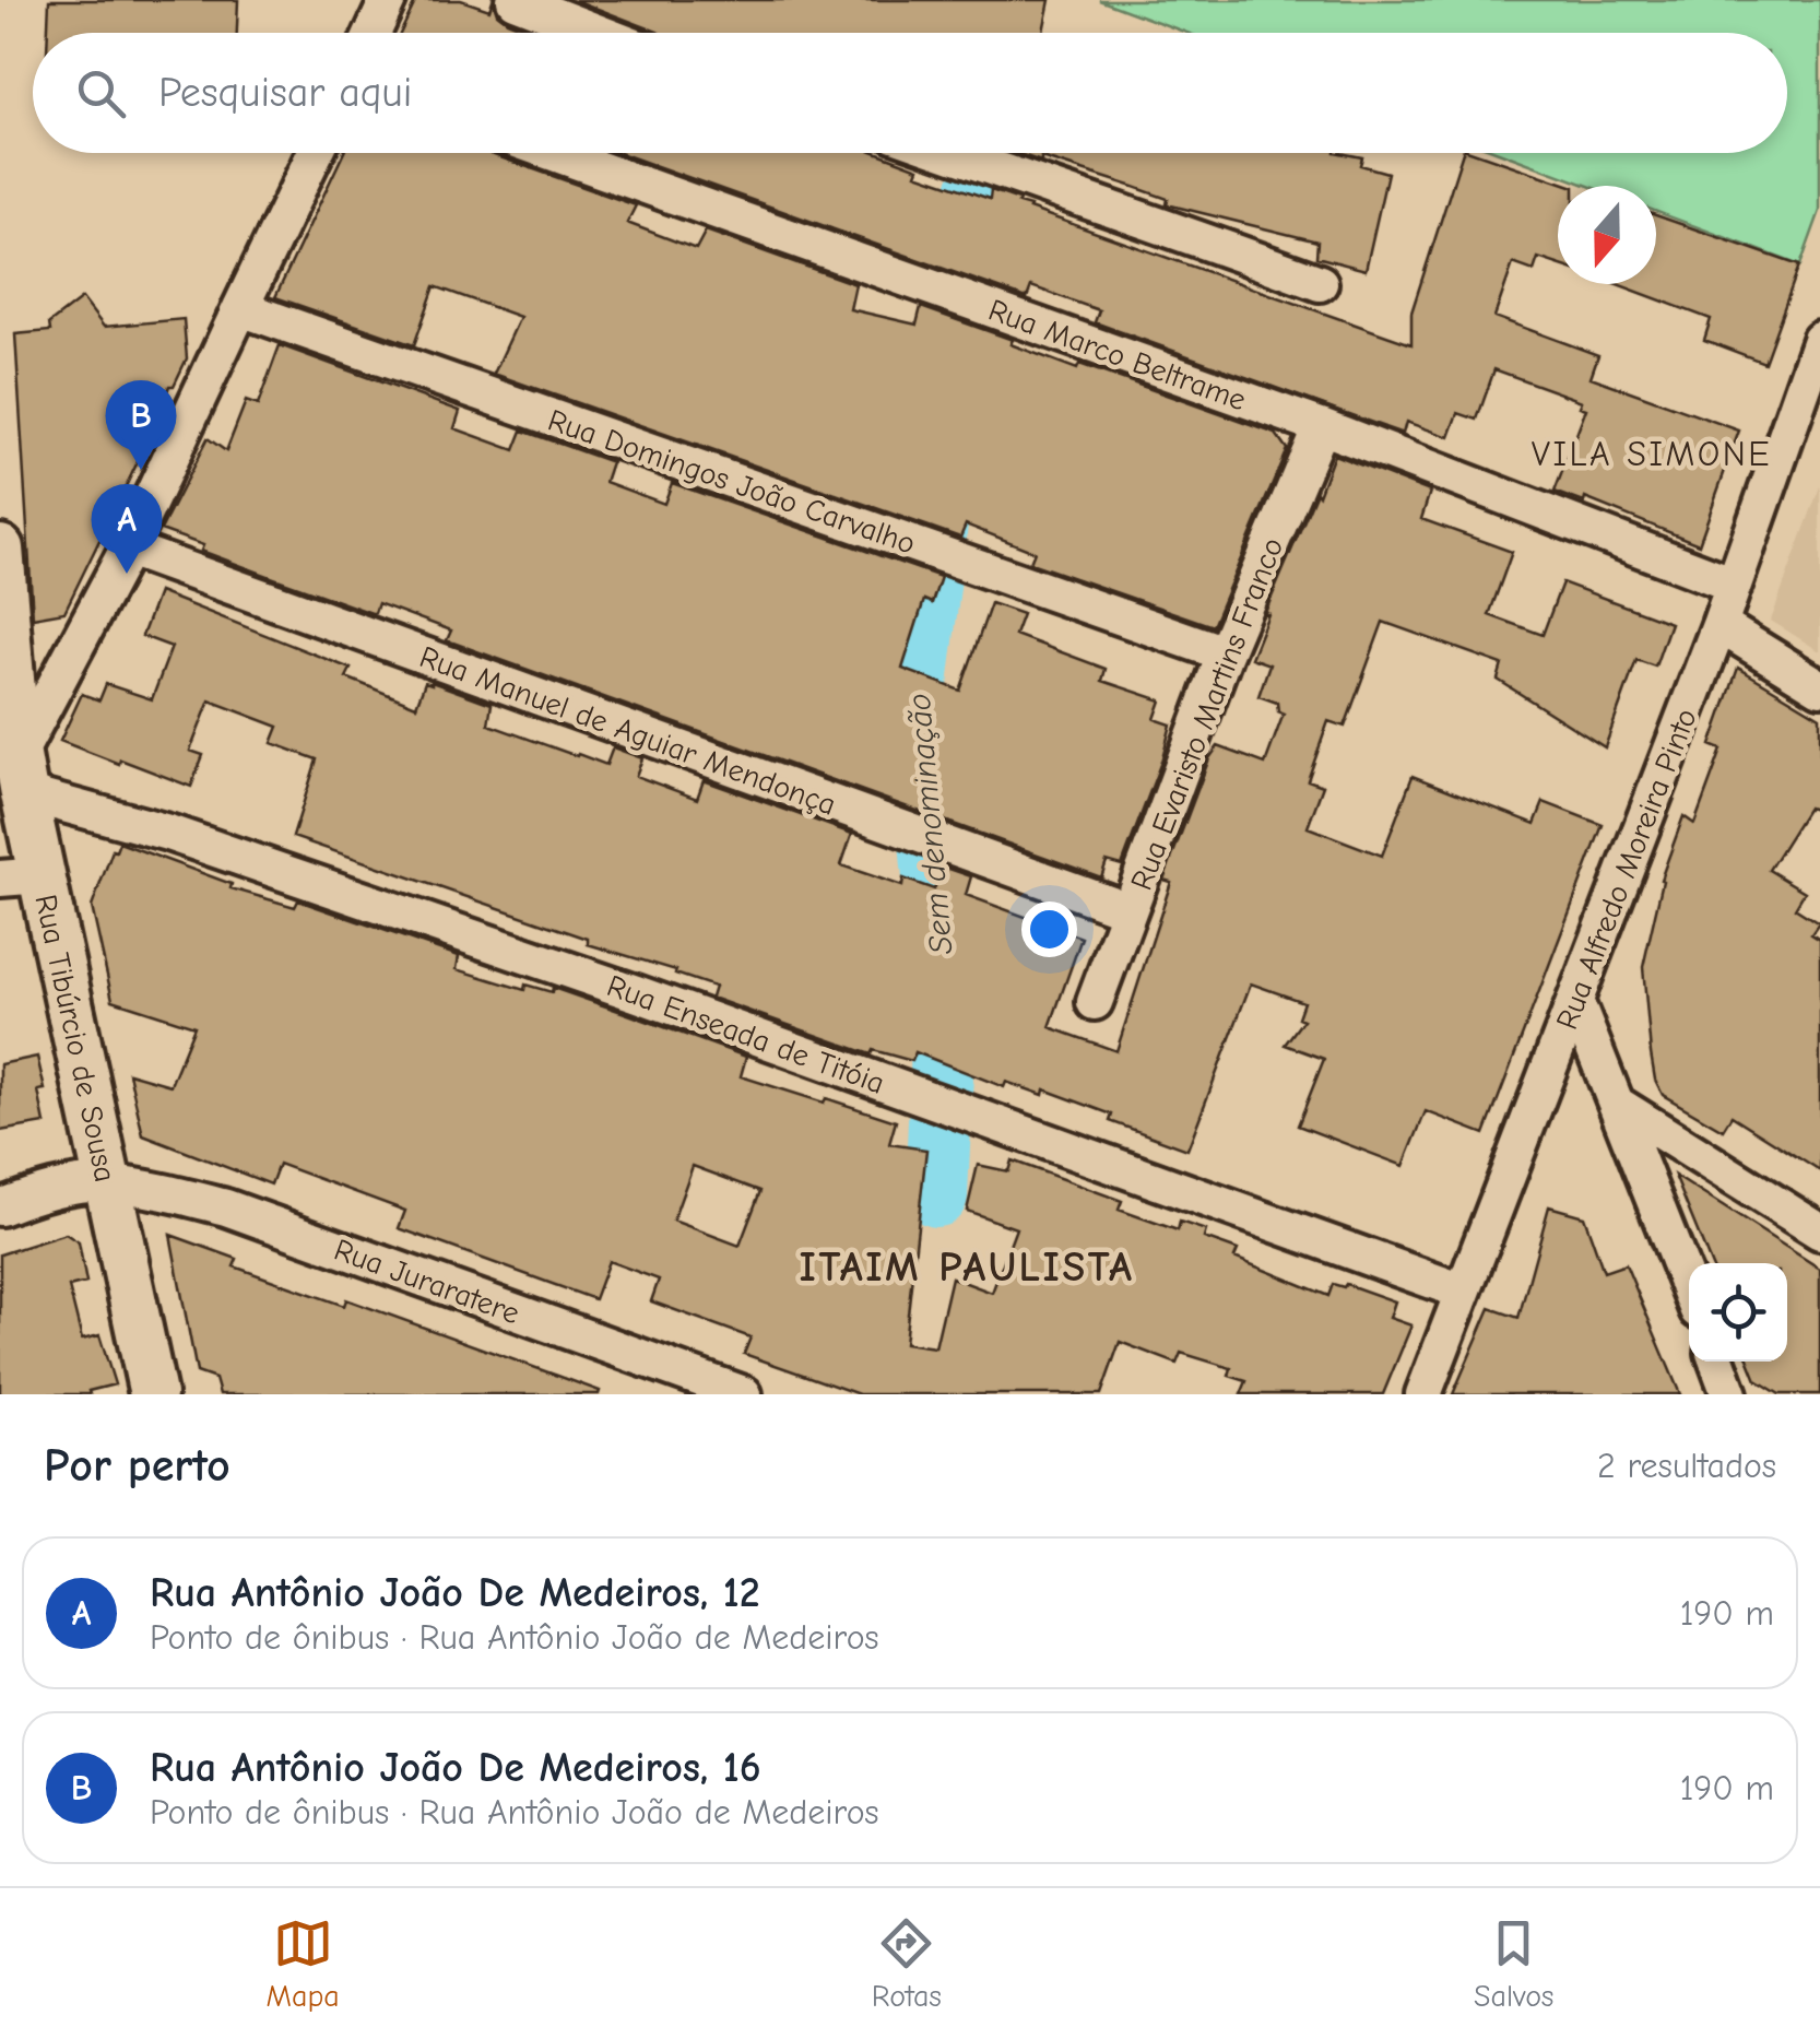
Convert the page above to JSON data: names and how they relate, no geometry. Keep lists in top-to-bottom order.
{
  "streets": {
    "main road": ["Rua Tibúrcio de Sousa"],
    "street": [
      "Rua Marco Beltrame",
      "Rua Domingos João Carvalho",
      "Rua Evaristo Martins Franco",
      "Rua Manuel de Aguiar Mendonça",
      "Rua Alfredo Moreira Pinto",
      "Rua Enseada de Titóia",
      "Rua Juraratere"
    ]
  },
  "crossings": [
    ["Rua Marco Beltrame", "Rua Evaristo Martins Franco"],
    ["Rua Marco Beltrame", "Rua Alfredo Moreira Pinto"],
    ["Rua Domingos João Carvalho", "Rua Evaristo Martins Franco"],
    ["Rua Evaristo Martins Franco", "Rua Manuel de Aguiar Mendonça"],
    ["Rua Alfredo Moreira Pinto", "Rua Enseada de Titóia"],
    ["Rua Enseada de Titóia", "Rua Tibúrcio de Sousa"],
    ["Rua Tibúrcio de Sousa", "Rua Juraratere"]
  ],
  "districts": ["VILA SIMONE", "ITAIM PAULISTA"],
  "water": ["Sem denominação"],
  "north": "bottom",
  "page": {
    "search": "Pesquisar aqui",
    "pins": ["B", "A"],
    "heading": ["Por perto", "2 resultados"],
    "list": [
      {
        "mark": "A",
        "name": "Rua Antônio João De Medeiros, 12",
        "note": "Ponto de ônibus · Rua Antônio João de Medeiros",
        "value": "190 m"
      },
      {
        "mark": "B",
        "name": "Rua Antônio João De Medeiros, 16",
        "note": "Ponto de ônibus · Rua Antônio João de Medeiros",
        "value": "190 m"
      }
    ],
    "nav": ["Mapa", "Rotas", "Salvos"]
  }
}
